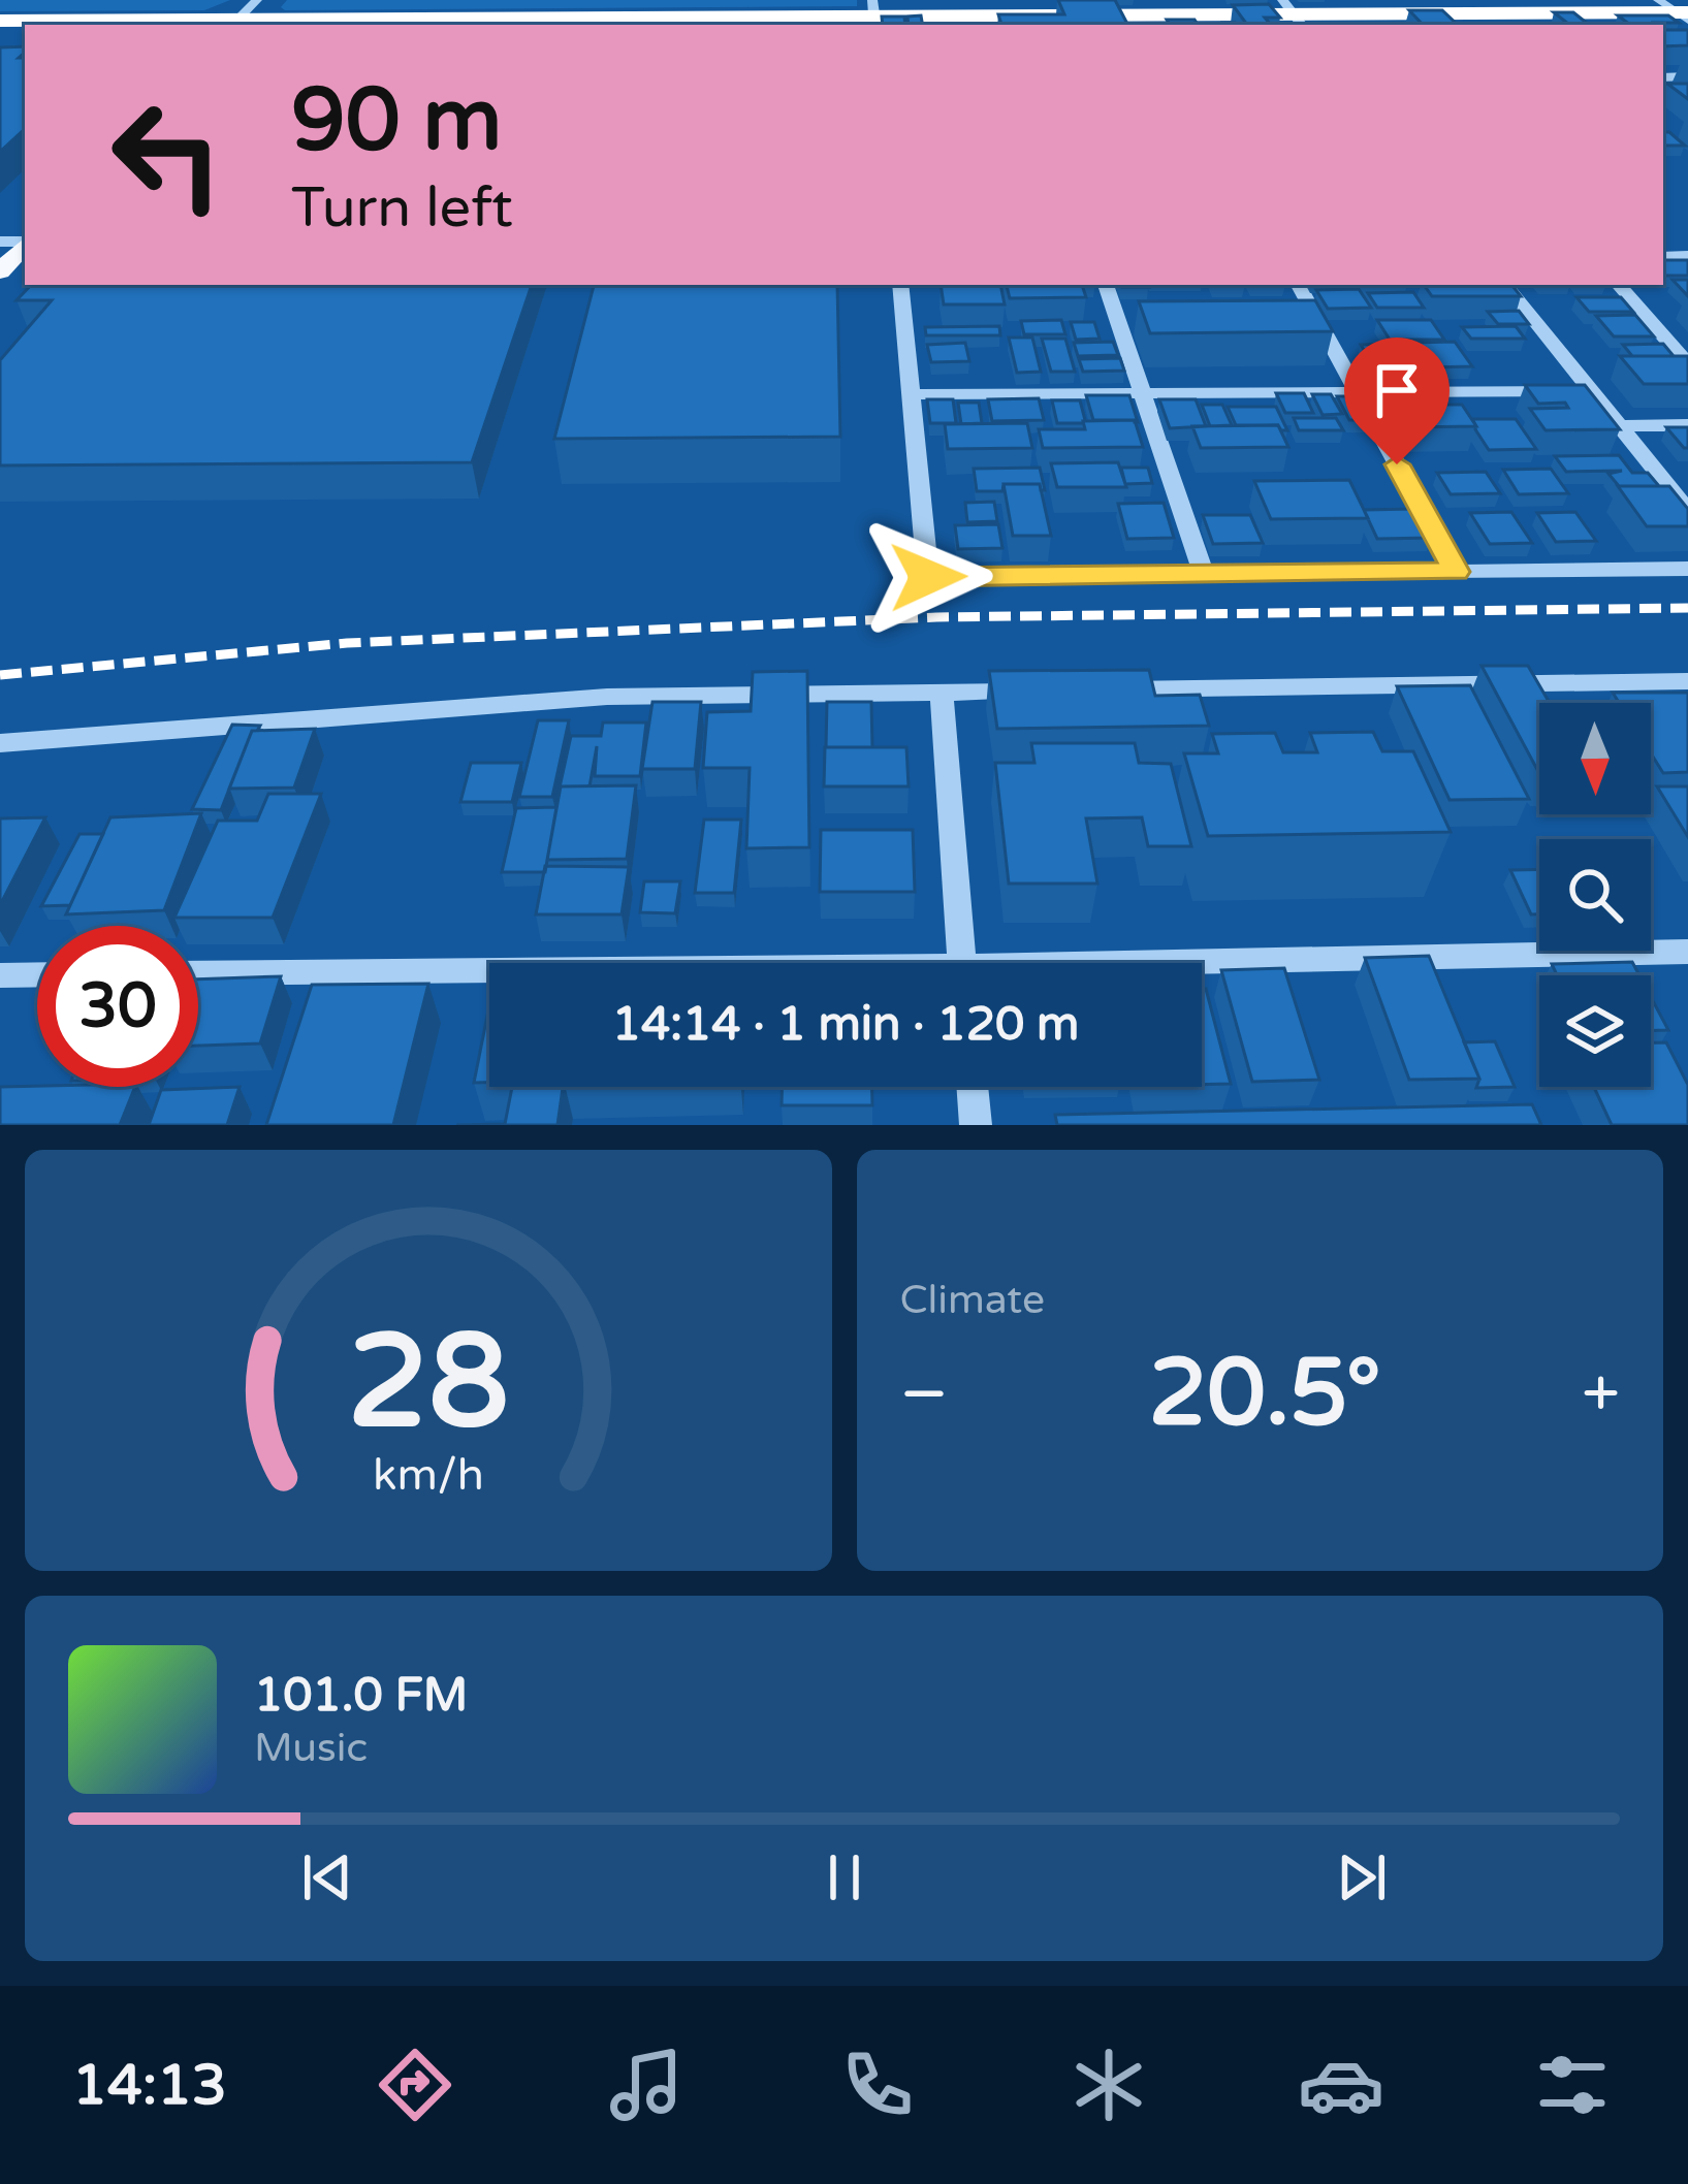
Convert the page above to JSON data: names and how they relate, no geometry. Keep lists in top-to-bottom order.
{
  "north": "bottom",
  "page": {
    "turn": ["90 m", "Turn left"],
    "limit": "30",
    "trip": "14:14 · 1 min · 120 m",
    "tile": "Climate",
    "heat": ["−", "20.5°", "+"],
    "song": ["101.0 FM", "Music"],
    "tabs": "14:13",
    "gauge": ["28", "km/h"]
  }
}
